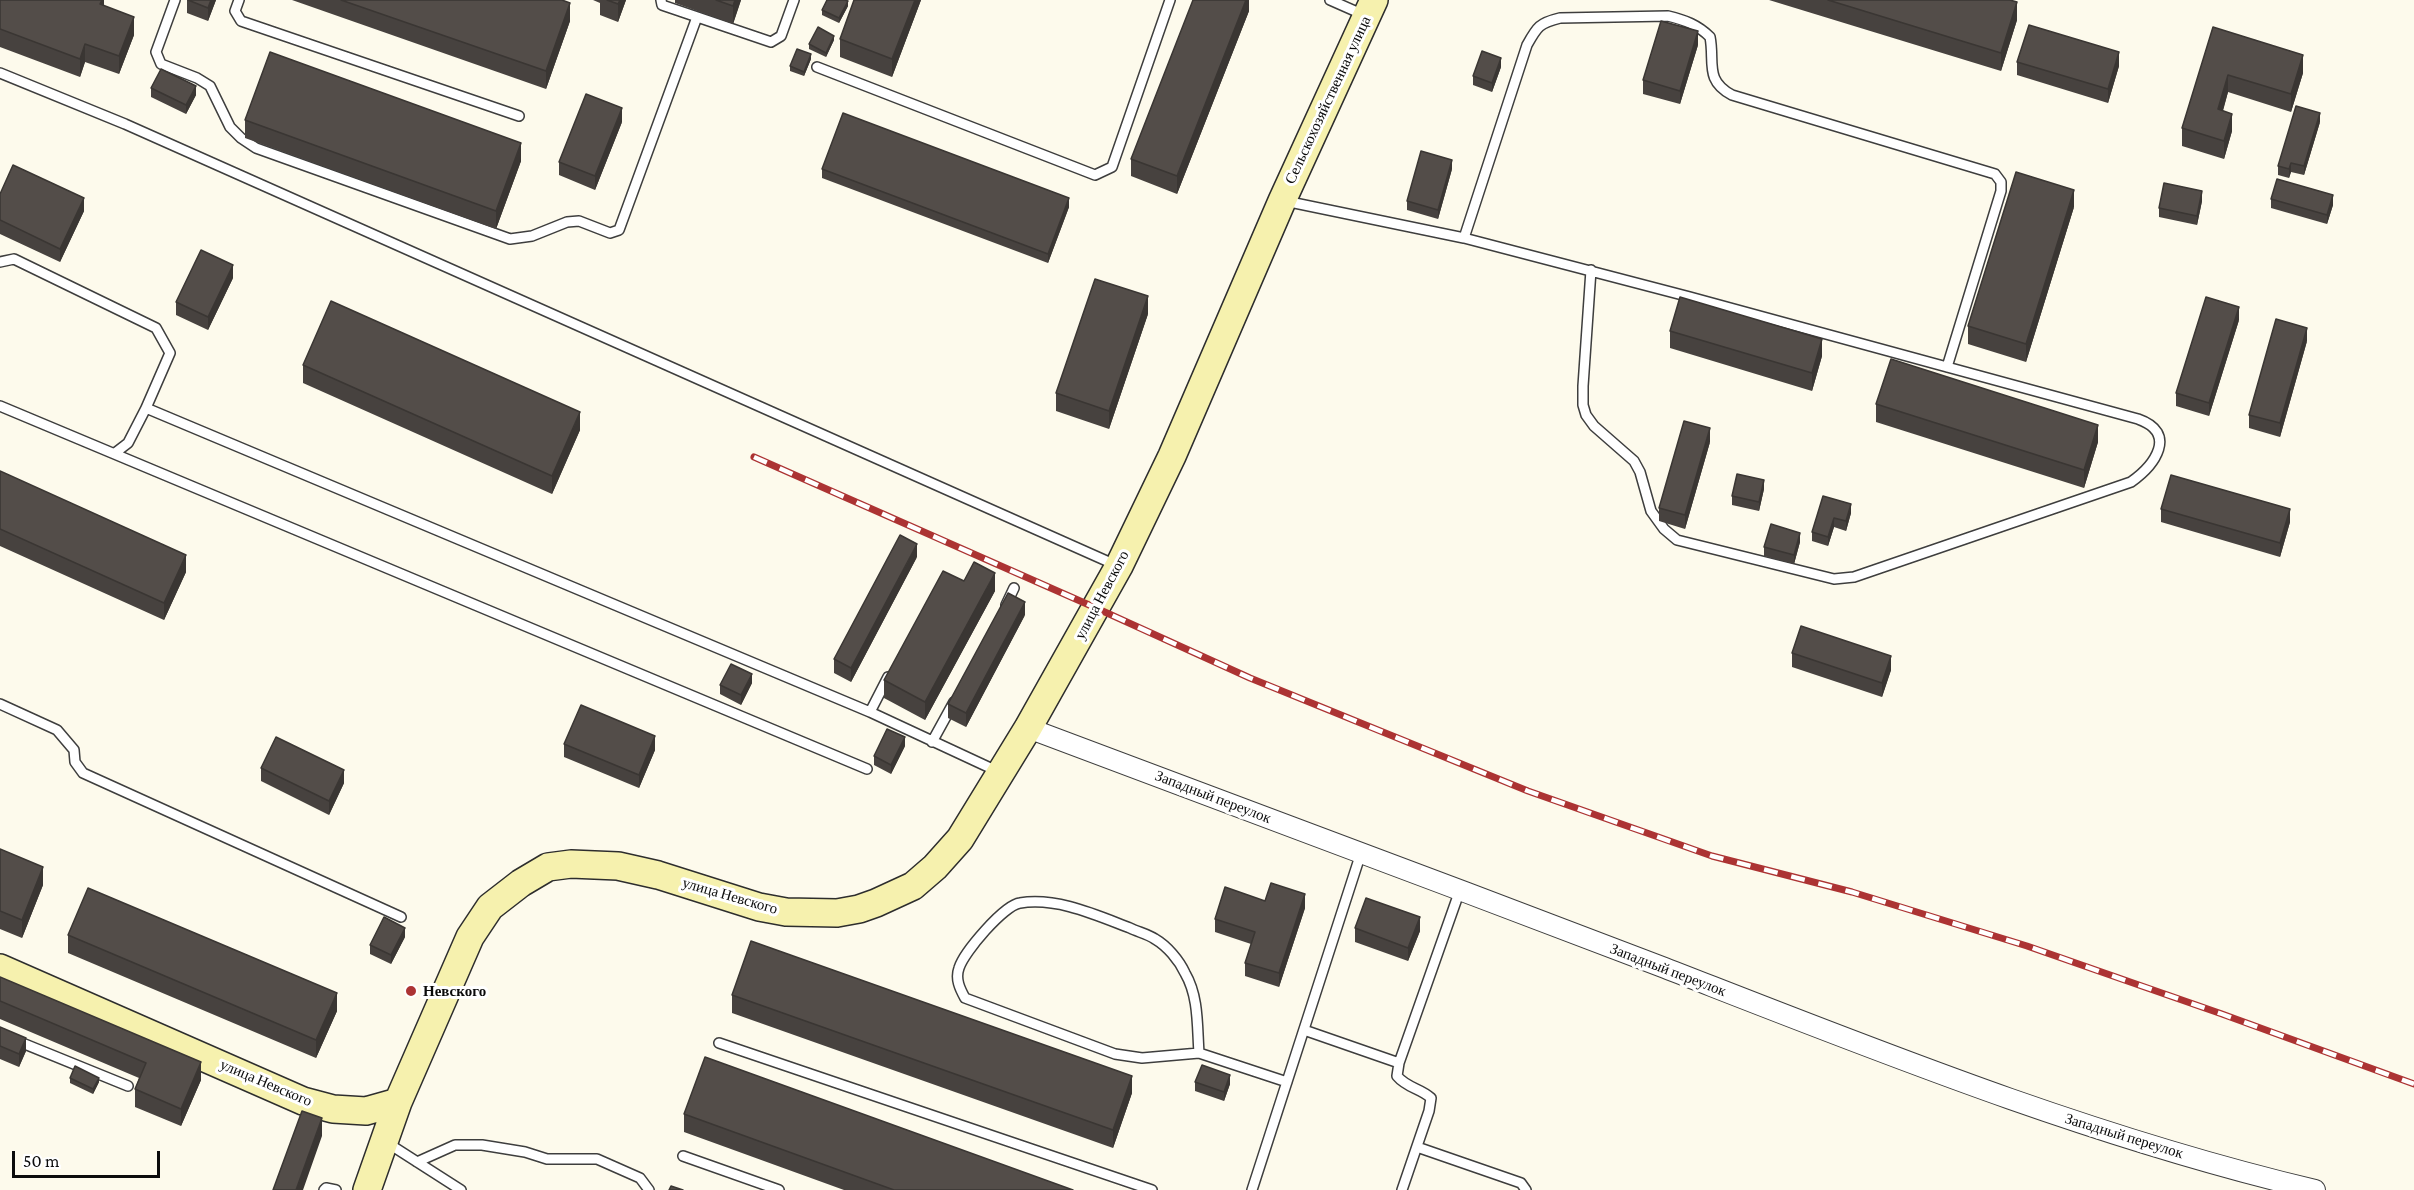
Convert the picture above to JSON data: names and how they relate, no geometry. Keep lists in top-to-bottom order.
{
  "streets": {
    "main road": ["Сельскохозяйственная улица", "улица Невского"],
    "street": ["Западный переулок"]
  },
  "crossings": [
    ["Сельскохозяйственная улица", "улица Невского"],
    ["улица Невского", "Западный переулок"]
  ],
  "places": ["Невского"],
  "scale_bar": "50 m"
}
